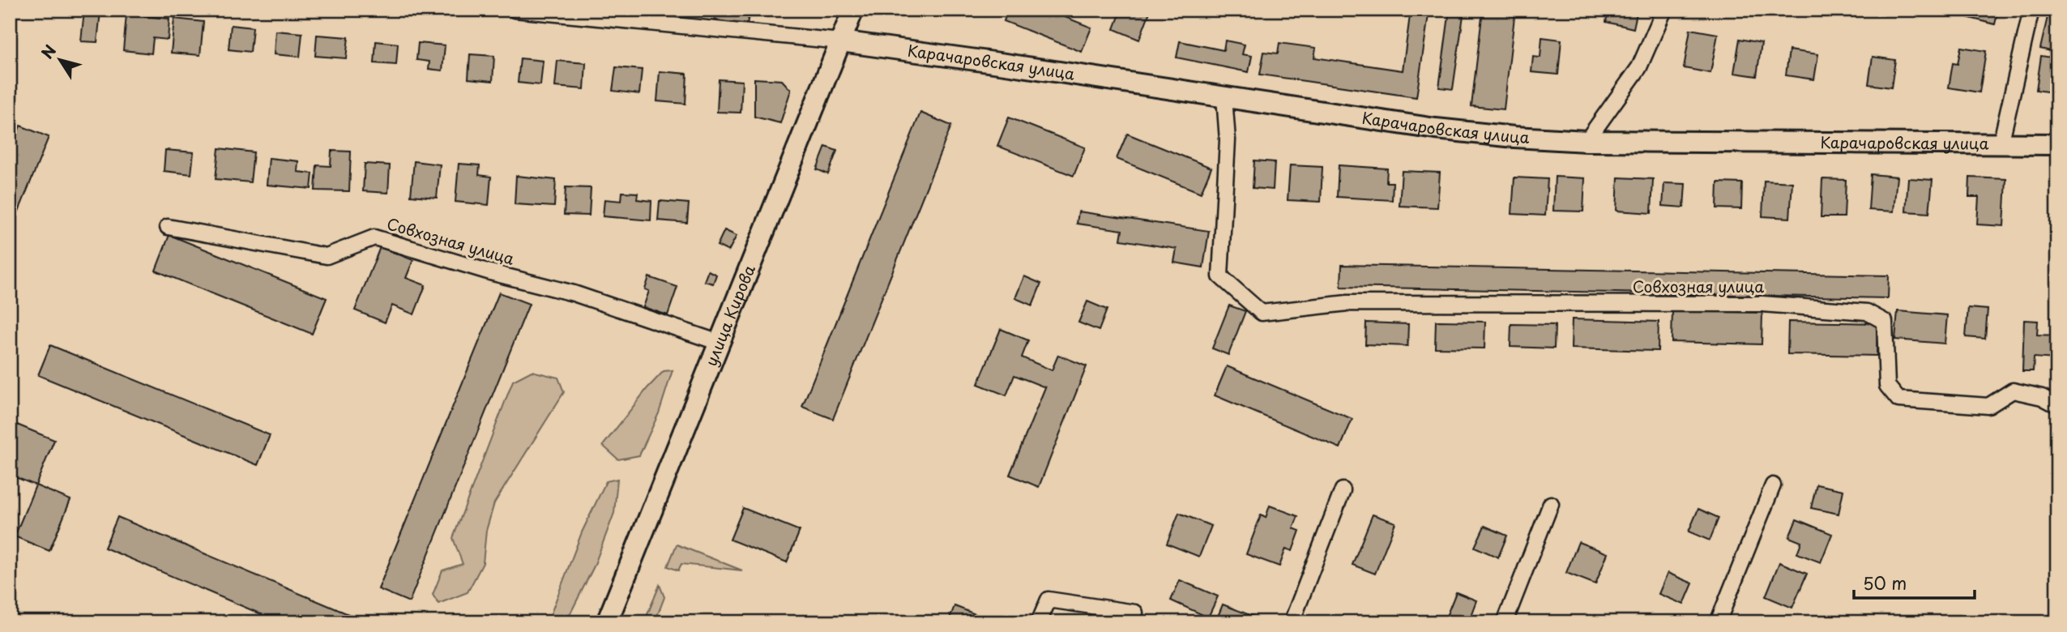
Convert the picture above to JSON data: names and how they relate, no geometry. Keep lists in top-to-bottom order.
{
  "streets": {
    "street": ["Карачаровская улица", "Совхозная улица", "улица Кирова"]
  },
  "crossings": [
    ["Карачаровская улица", "Совхозная улица"],
    ["Карачаровская улица", "улица Кирова"],
    ["Совхозная улица", "улица Кирова"]
  ],
  "scale_bar": "50 m",
  "north": "top left"
}
